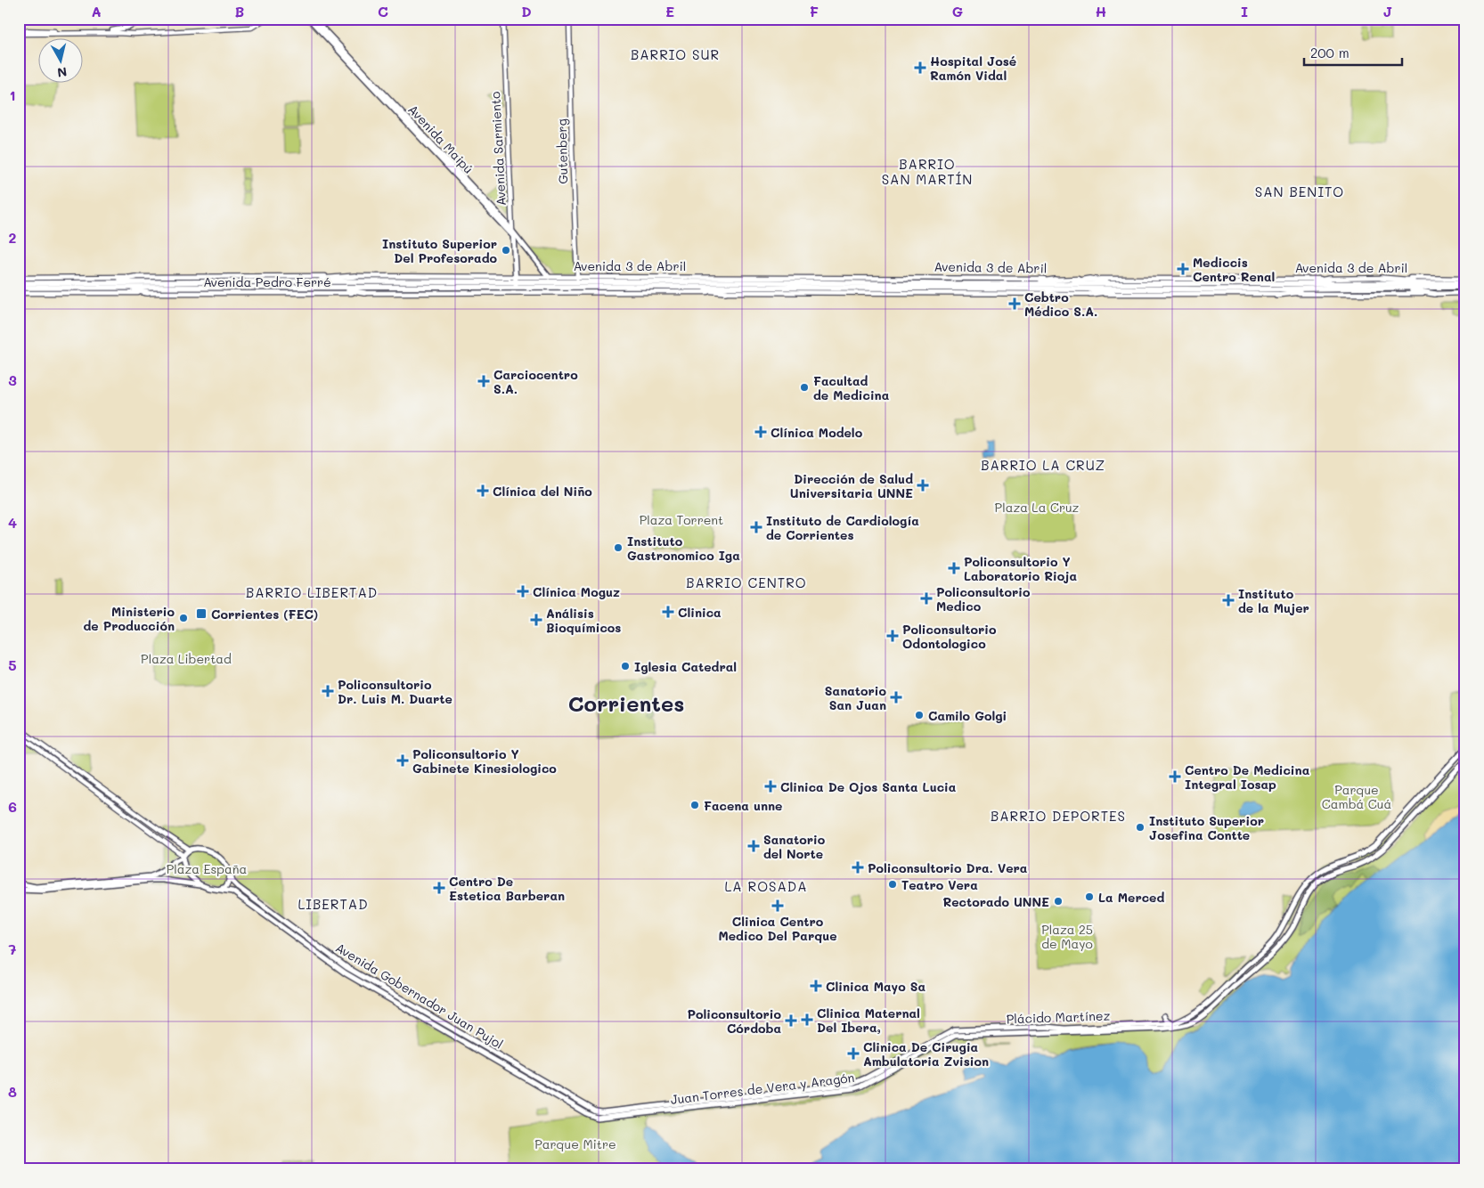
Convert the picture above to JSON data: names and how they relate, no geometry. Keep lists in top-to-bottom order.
{
  "streets": {
    "highway": ["Avenida 3 de Abril", "Avenida Pedro Ferré"],
    "main road": [
      "Avenida Maipú",
      "Avenida Sarmiento",
      "Gutenberg",
      "Avenida Gobernador Juan Pujol",
      "Plácido Martínez",
      "Juan Torres de Vera y Aragón"
    ]
  },
  "crossings": [
    ["Avenida Maipú", "Avenida Sarmiento"],
    ["Avenida Maipú", "Avenida 3 de Abril"],
    ["Avenida Sarmiento", "Avenida 3 de Abril"],
    ["Avenida Sarmiento", "Avenida Pedro Ferré"],
    ["Gutenberg", "Avenida 3 de Abril"],
    ["Avenida 3 de Abril", "Avenida Pedro Ferré"],
    ["Avenida Gobernador Juan Pujol", "Juan Torres de Vera y Aragón"],
    ["Plácido Martínez", "Juan Torres de Vera y Aragón"]
  ],
  "districts": [
    "BARRIO SUR",
    "BARRIO SAN MARTÍN",
    "SAN BENITO",
    "BARRIO LA CRUZ",
    "BARRIO CENTRO",
    "BARRIO LIBERTAD",
    "Corrientes",
    "BARRIO DEPORTES",
    "LA ROSADA",
    "LIBERTAD"
  ],
  "parks": [
    "Plaza La Cruz",
    "Plaza Torrent",
    "Plaza Libertad",
    "Parque Cambá Cuá",
    "Plaza España",
    "Plaza 25 de Mayo",
    "Parque Mitre"
  ],
  "places": {
    "health": [
      "Hospital José Ramón Vidal",
      "Mediccis Centro Renal",
      "Cebtro Médico S.A.",
      "Carciocentro S.A.",
      "Clínica Modelo",
      "Dirección de Salud Universitaria UNNE",
      "Clínica del Niño",
      "Instituto de Cardiología de Corrientes",
      "Policonsultorio Y Laboratorio Rioja",
      "Clínica Moguz",
      "Policonsultorio Medico",
      "Instituto de la Mujer",
      "Clinica",
      "Análisis Bioquímicos",
      "Policonsultorio Odontologico",
      "Policonsultorio Dr. Luis M. Duarte",
      "Sanatorio San Juan",
      "Policonsultorio Y Gabinete Kinesiologico",
      "Centro De Medicina Integral Iosap",
      "Clinica De Ojos Santa Lucia",
      "Sanatorio del Norte",
      "Policonsultorio Dra. Vera",
      "Centro De Estetica Barberan",
      "Clinica Centro Medico Del Parque",
      "Clinica Mayo Sa",
      "Clinica Maternal Del Ibera,",
      "Policonsultorio Córdoba",
      "Clinica De Cirugia Ambulatoria Zvision"
    ],
    "other": [
      "Instituto Superior Del Profesorado",
      "Facultad de Medicina",
      "Instituto Gastronomico Iga",
      "Ministerio de Producción",
      "Iglesia Catedral",
      "Camilo Golgi",
      "Facena unne",
      "Instituto Superior Josefina Contte",
      "Teatro Vera",
      "La Merced",
      "Rectorado UNNE"
    ],
    "transit": ["Corrientes (FEC)"]
  },
  "scale_bar": "200 m",
  "north": "bottom",
  "grid": {
    "columns": [
      "A",
      "B",
      "C",
      "D",
      "E",
      "F",
      "G",
      "H",
      "I",
      "J"
    ],
    "rows": [
      "1",
      "2",
      "3",
      "4",
      "5",
      "6",
      "7",
      "8"
    ]
  }
}
